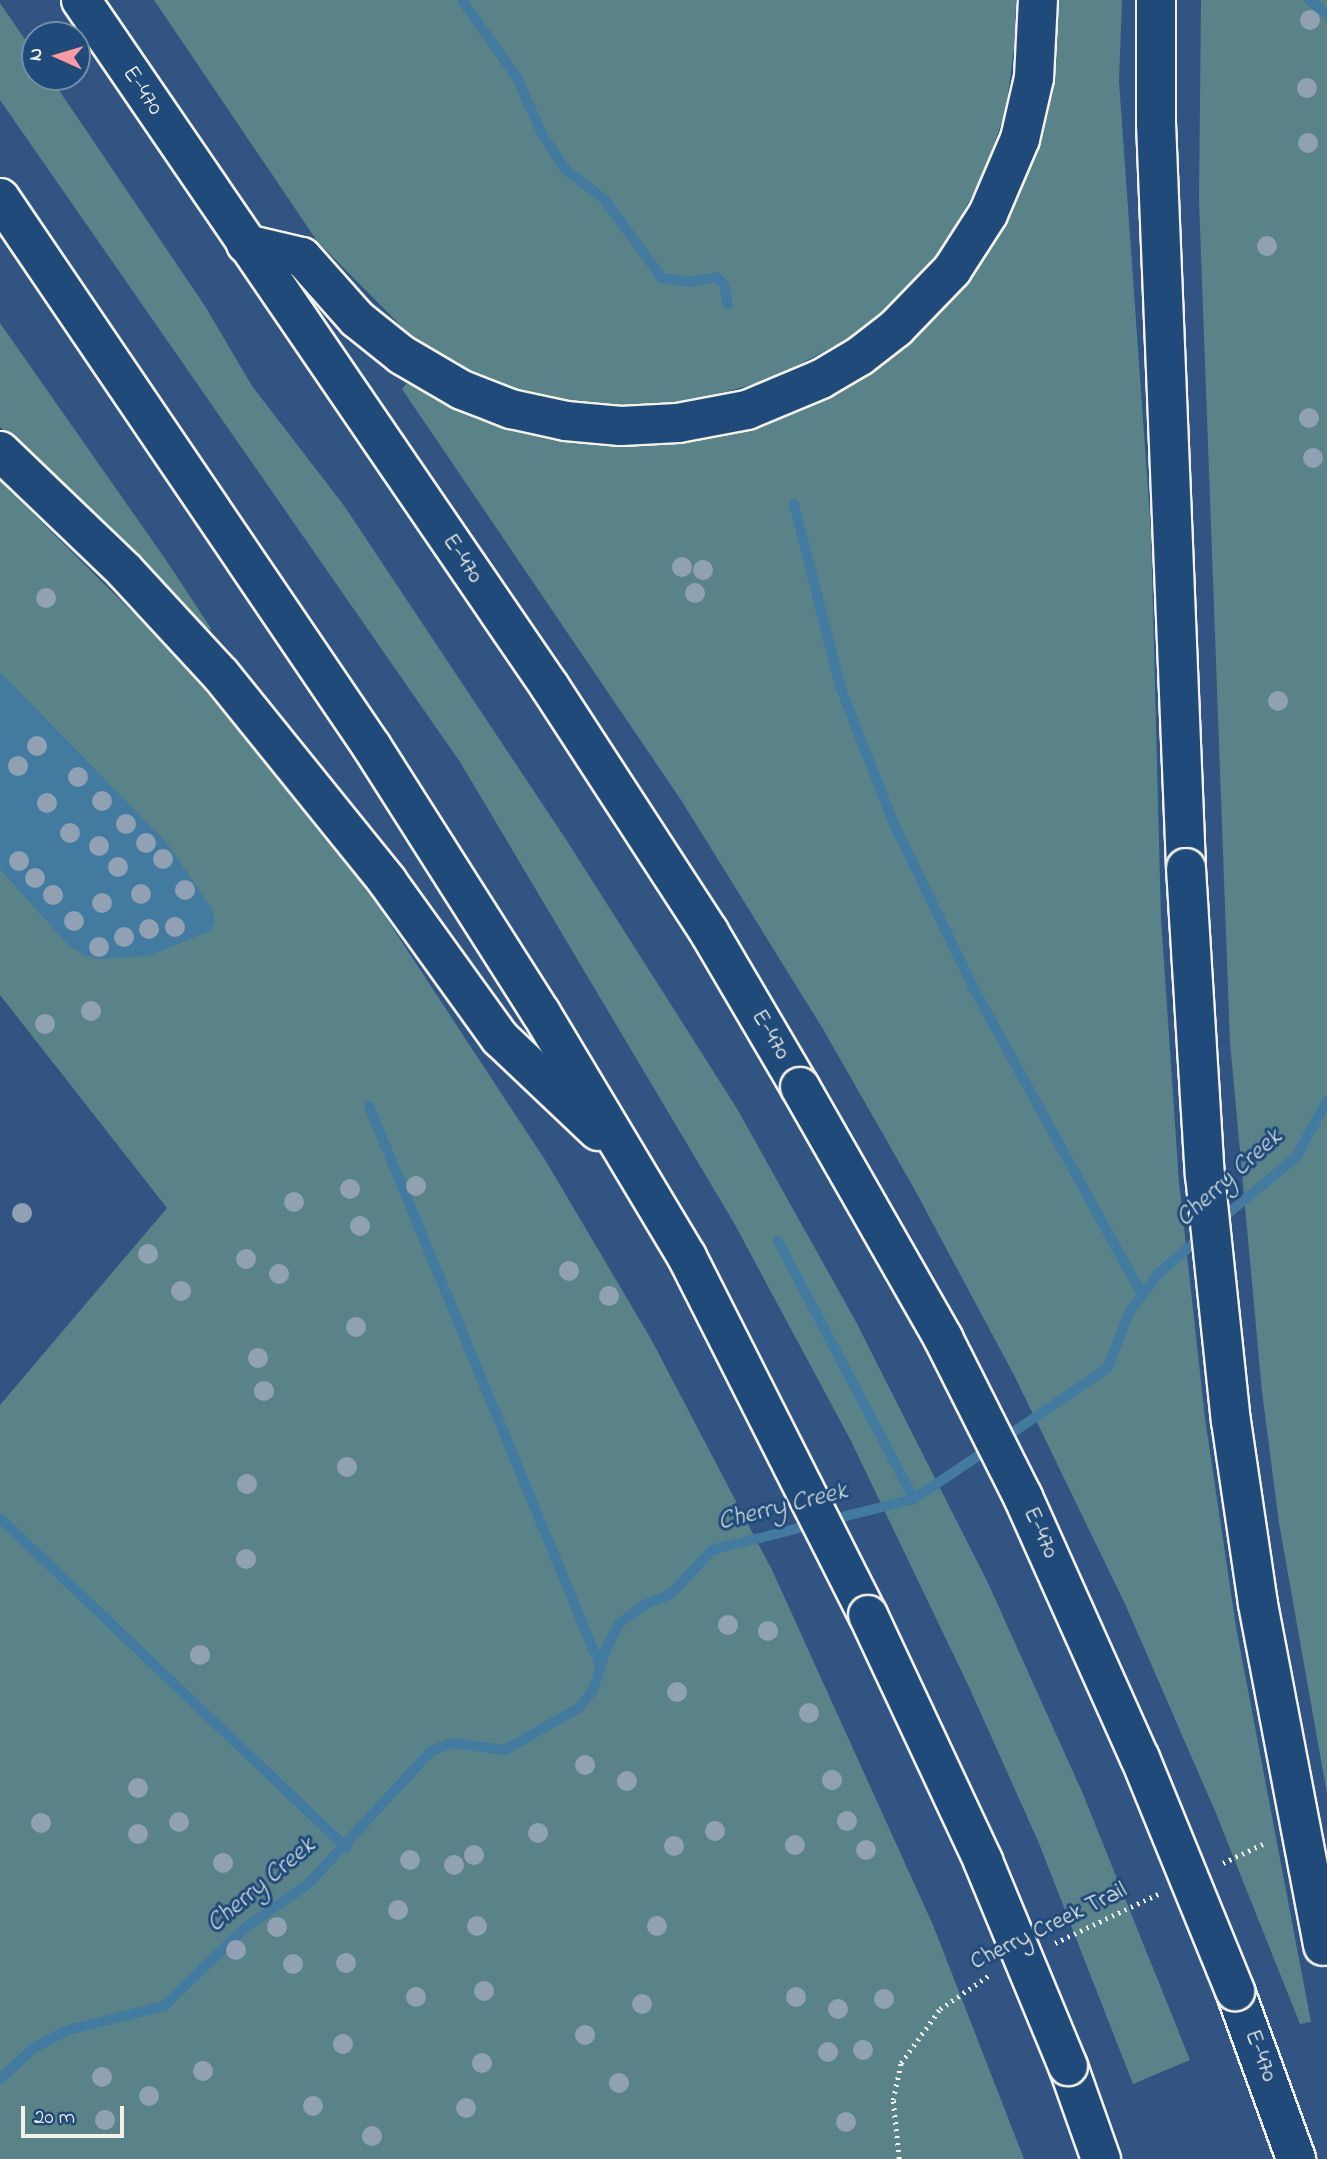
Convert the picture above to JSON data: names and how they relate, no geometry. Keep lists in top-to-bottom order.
{
  "streets": {
    "highway": ["E-470"],
    "path": ["Cherry Creek Trail"]
  },
  "water": ["Cherry Creek"],
  "scale_bar": "20 m",
  "north": "left"
}
